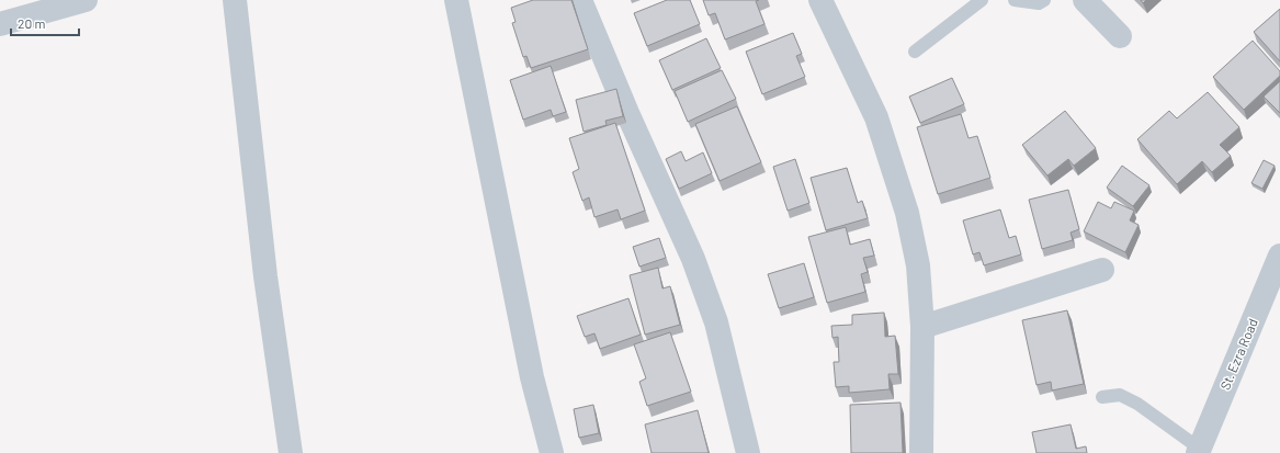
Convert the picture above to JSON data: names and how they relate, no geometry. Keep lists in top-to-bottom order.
{
  "streets": {
    "street": ["St. Ezra Road"]
  },
  "scale_bar": "20 m"
}
